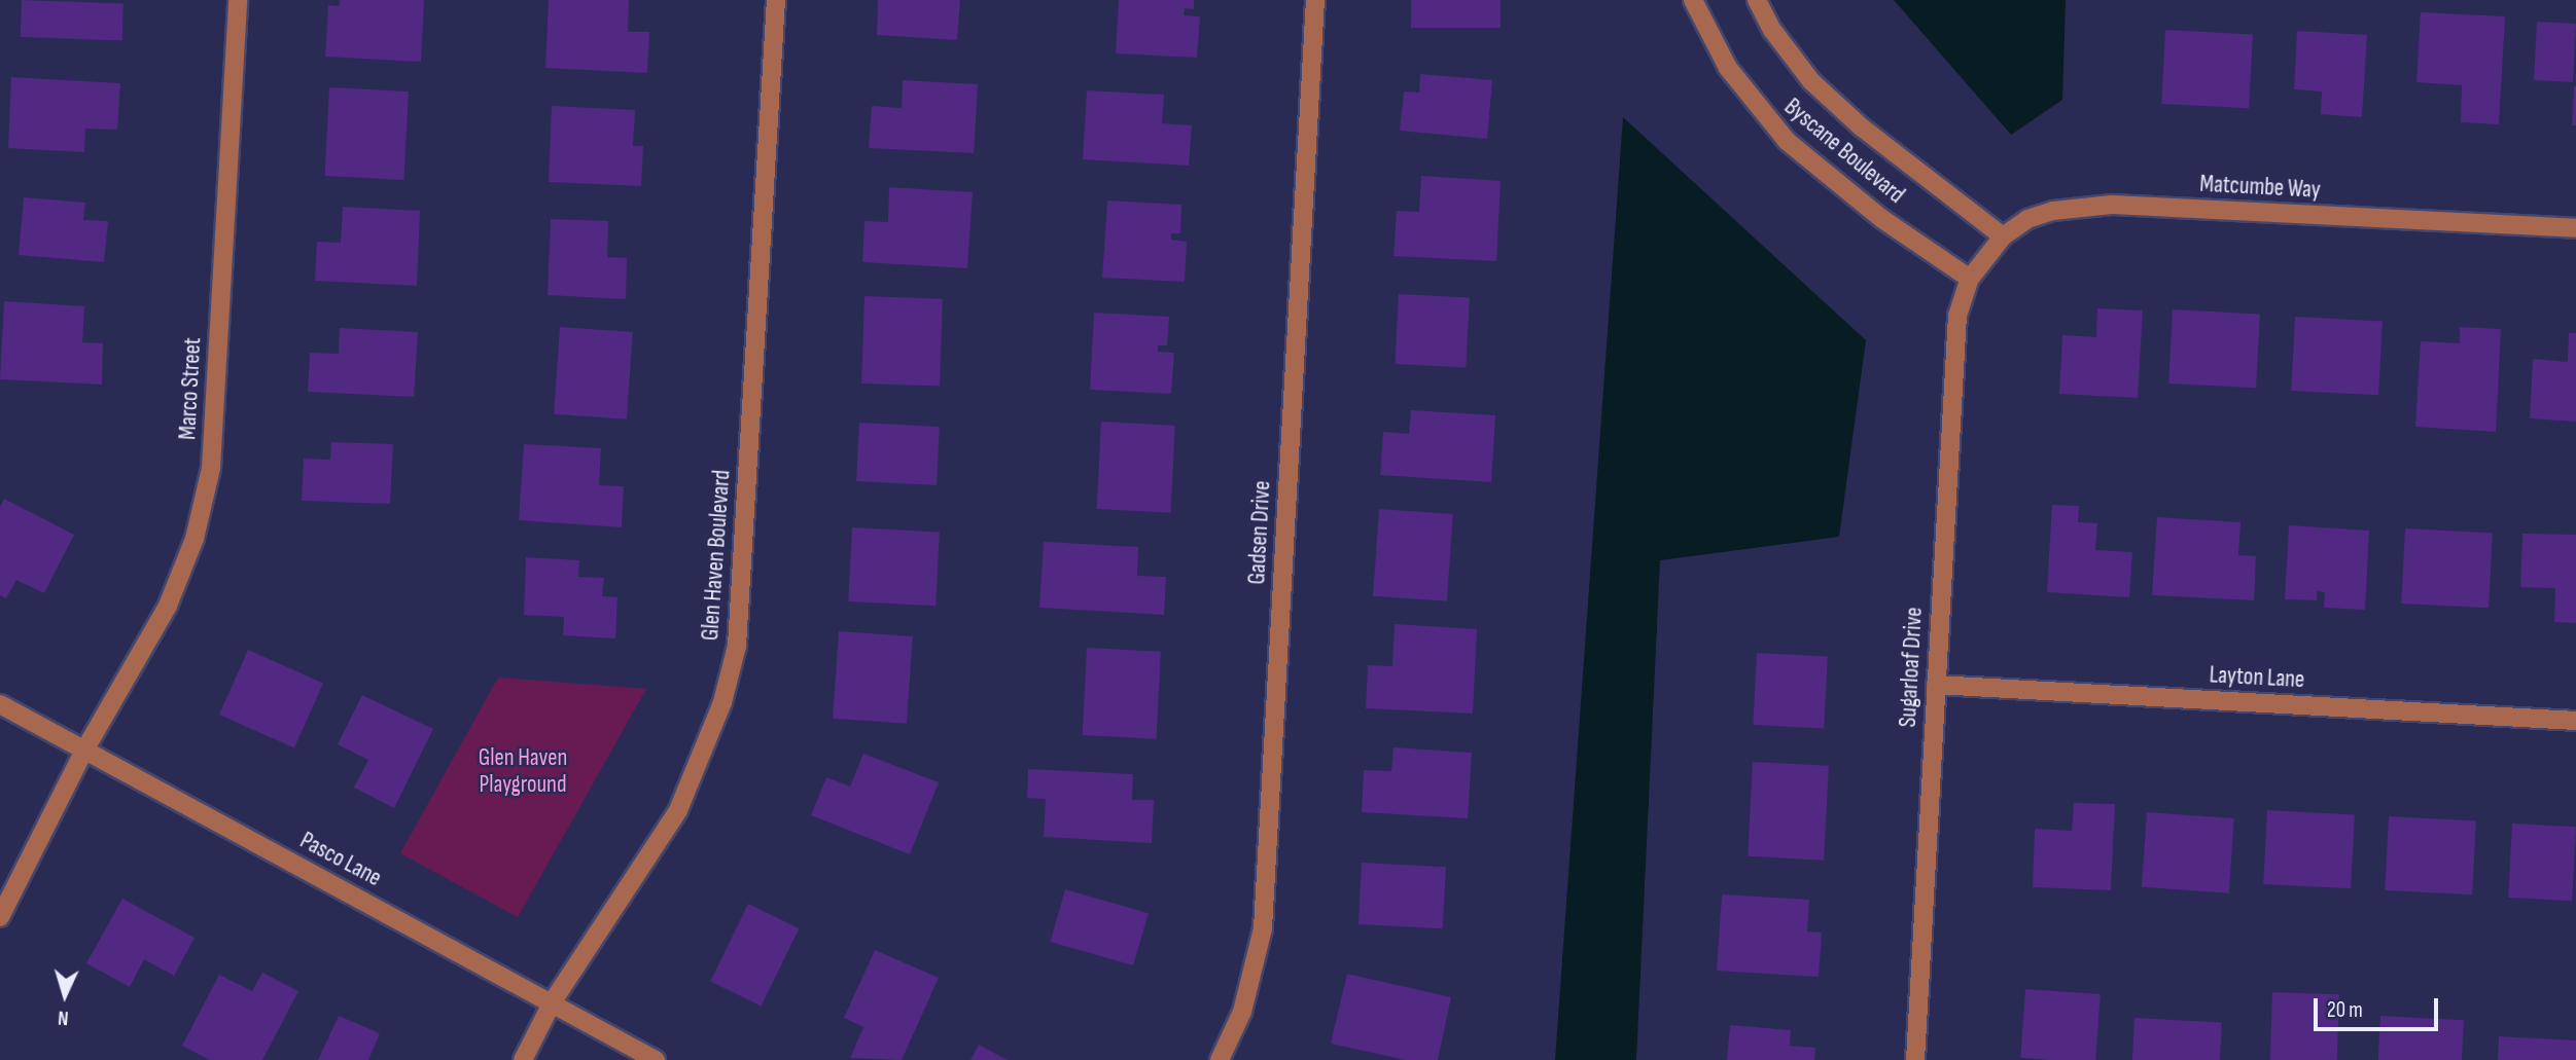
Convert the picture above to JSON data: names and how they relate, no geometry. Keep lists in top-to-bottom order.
{
  "streets": {
    "street": [
      "Byscane Boulevard",
      "Matcumbe Way",
      "Marco Street",
      "Gadsen Drive",
      "Glen Haven Boulevard",
      "Sugarloaf Drive",
      "Layton Lane",
      "Pasco Lane"
    ]
  },
  "crossings": [
    ["Byscane Boulevard", "Matcumbe Way"],
    ["Byscane Boulevard", "Sugarloaf Drive"],
    ["Matcumbe Way", "Sugarloaf Drive"],
    ["Marco Street", "Pasco Lane"],
    ["Glen Haven Boulevard", "Pasco Lane"],
    ["Sugarloaf Drive", "Layton Lane"]
  ],
  "parks": ["Glen Haven Playground"],
  "scale_bar": "20 m",
  "north": "bottom"
}
